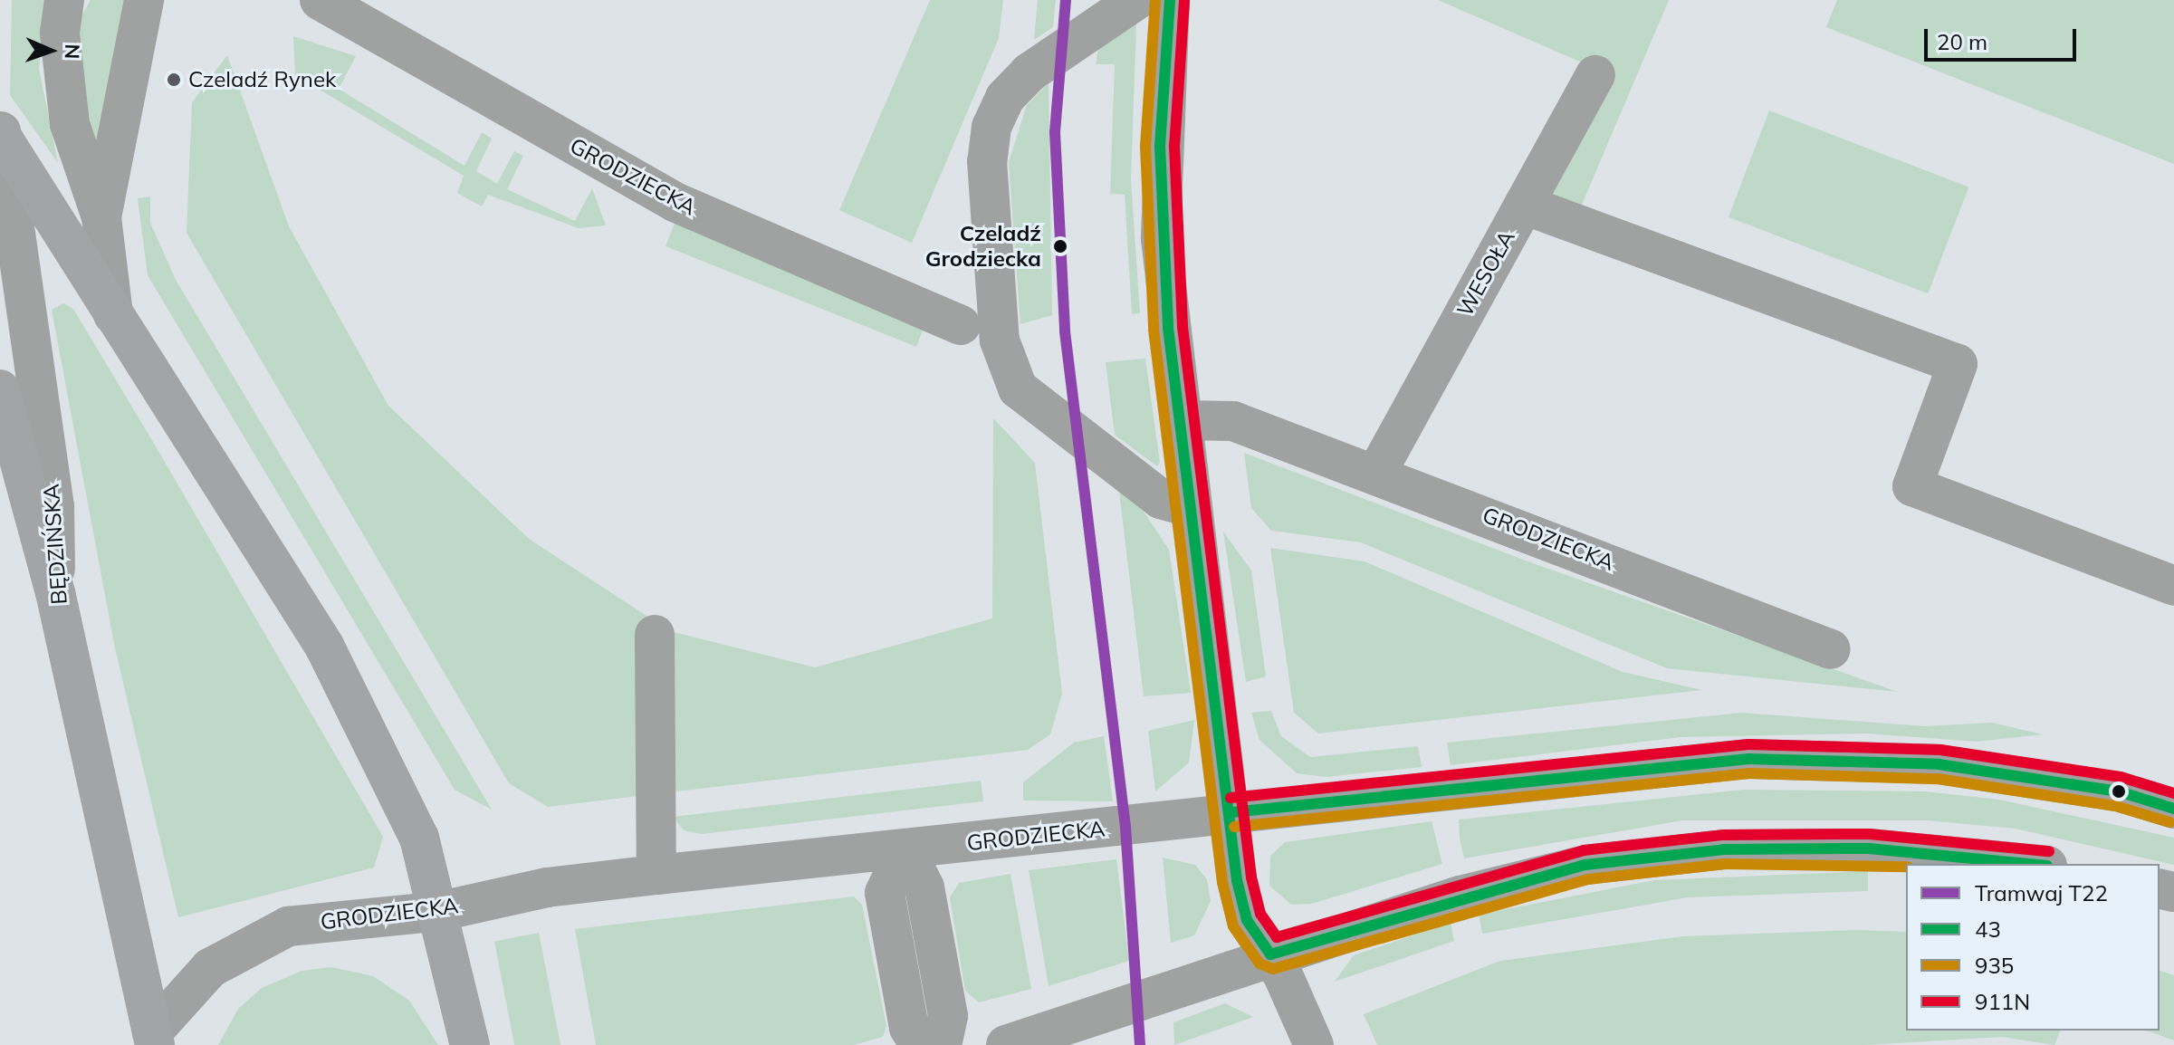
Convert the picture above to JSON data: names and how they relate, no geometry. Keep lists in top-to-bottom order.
{
  "streets": {
    "main road": ["BĘDZIŃSKA"],
    "street": ["GRODZIECKA", "WESOŁA"]
  },
  "crossings": [
    ["GRODZIECKA", "WESOŁA"],
    ["GRODZIECKA", "BĘDZIŃSKA"]
  ],
  "places": ["Czeladź Rynek", "Czeladź Grodziecka"],
  "lines": [
    "tram line T22",
    "transit line 43",
    "transit line 935",
    "transit line 911N"
  ],
  "legend": [
    "Tramwaj T22",
    "43",
    "935",
    "911N"
  ],
  "scale_bar": "20 m",
  "north": "right"
}
